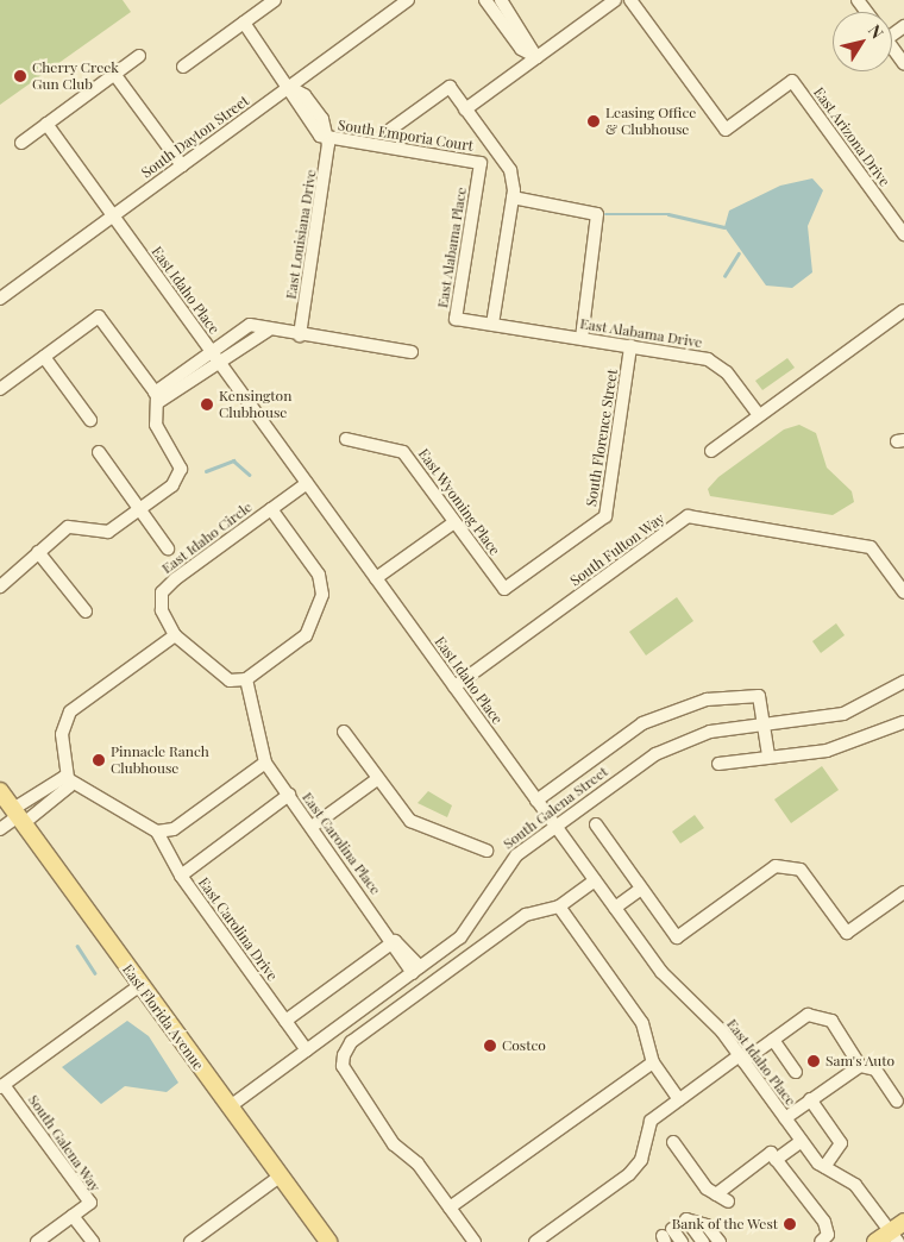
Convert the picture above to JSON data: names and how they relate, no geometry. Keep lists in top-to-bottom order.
{
  "streets": {
    "main road": ["East Florida Avenue"],
    "street": [
      "South Emporia Court",
      "South Dayton Street",
      "East Arizona Drive",
      "East Louisiana Drive",
      "East Alabama Place",
      "East Idaho Place",
      "East Alabama Drive",
      "South Florence Street",
      "East Wyoming Place",
      "East Idaho Circle",
      "South Fulton Way",
      "South Galena Street",
      "East Carolina Place",
      "East Carolina Drive",
      "South Galena Way"
    ]
  },
  "crossings": [
    ["South Emporia Court", "East Louisiana Drive"],
    ["South Emporia Court", "East Alabama Place"],
    ["South Dayton Street", "East Idaho Place"],
    ["East Alabama Place", "East Alabama Drive"],
    ["East Idaho Place", "East Idaho Circle"],
    ["East Idaho Place", "South Fulton Way"],
    ["East Idaho Place", "South Galena Street"],
    ["East Alabama Drive", "South Florence Street"],
    ["South Florence Street", "East Wyoming Place"],
    ["East Idaho Circle", "East Carolina Place"],
    ["South Galena Street", "East Carolina Place"],
    ["South Galena Street", "East Carolina Drive"],
    ["South Galena Street", "East Florida Avenue"],
    ["East Carolina Place", "East Carolina Drive"]
  ],
  "places": [
    "Cherry Creek Gun Club",
    "Leasing Office & Clubhouse",
    "Kensington Clubhouse",
    "Pinnacle Ranch Clubhouse",
    "Costco",
    "Sam's Auto",
    "Bank of the West"
  ],
  "north": "top right"
}
